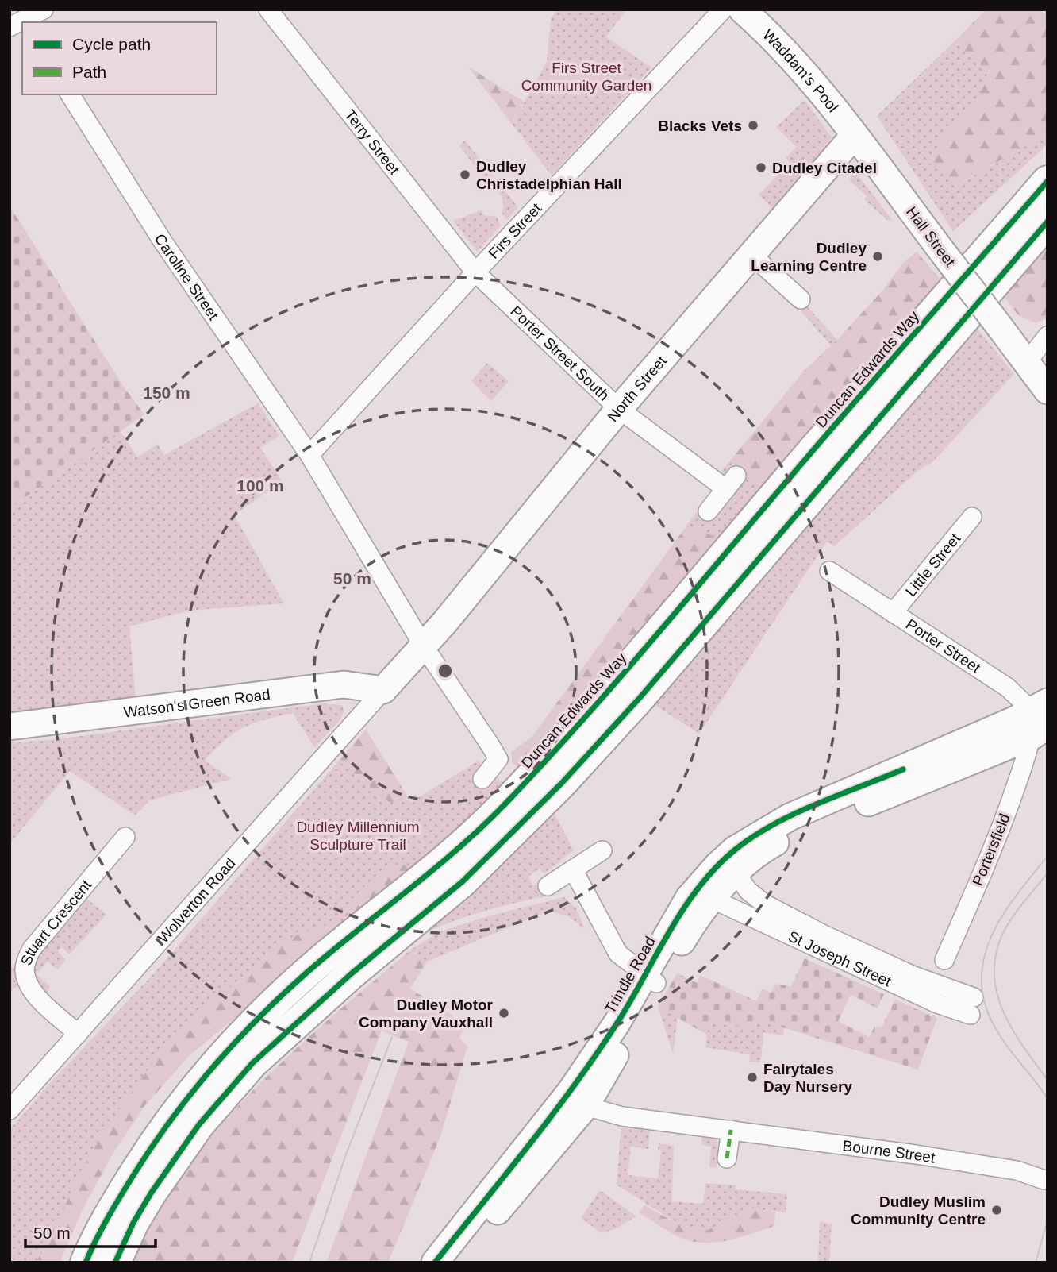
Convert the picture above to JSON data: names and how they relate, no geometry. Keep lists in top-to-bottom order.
{
  "streets": {
    "highway": ["Duncan Edwards Way"],
    "main road": [
      "Waddam's Pool",
      "Hall Street",
      "North Street",
      "Watson's Green Road",
      "Trindle Road"
    ],
    "street": [
      "Terry Street",
      "Firs Street",
      "Caroline Street",
      "Porter Street South",
      "Little Street",
      "Porter Street",
      "Portersfield",
      "Wolverton Road",
      "Stuart Crescent",
      "St Joseph Street",
      "Bourne Street"
    ]
  },
  "crossings": [
    ["Waddam's Pool", "Hall Street"],
    ["Waddam's Pool", "North Street"],
    ["Terry Street", "Firs Street"],
    ["Terry Street", "Porter Street South"],
    ["Firs Street", "Caroline Street"],
    ["Firs Street", "Porter Street South"],
    ["Hall Street", "North Street"],
    ["Caroline Street", "North Street"],
    ["Porter Street South", "North Street"],
    ["North Street", "Watson's Green Road"],
    ["North Street", "Wolverton Road"],
    ["Little Street", "Porter Street"],
    ["Porter Street", "Portersfield"],
    ["Porter Street", "Trindle Road"],
    ["Watson's Green Road", "Wolverton Road"],
    ["Portersfield", "Trindle Road"],
    ["Wolverton Road", "Stuart Crescent"],
    ["St Joseph Street", "Trindle Road"],
    ["Trindle Road", "Bourne Street"]
  ],
  "parks": ["Firs Street Community Garden", "Dudley Millennium Sculpture Trail"],
  "places": [
    "Blacks Vets",
    "Dudley Citadel",
    "Dudley Christadelphian Hall",
    "Dudley Learning Centre",
    "Dudley Motor Company Vauxhall",
    "Fairytales Day Nursery",
    "Dudley Muslim Community Centre"
  ],
  "legend": ["Cycle path", "Path"],
  "scale_bar": "50 m",
  "rings": ["150 m", "100 m", "50 m"]
}
